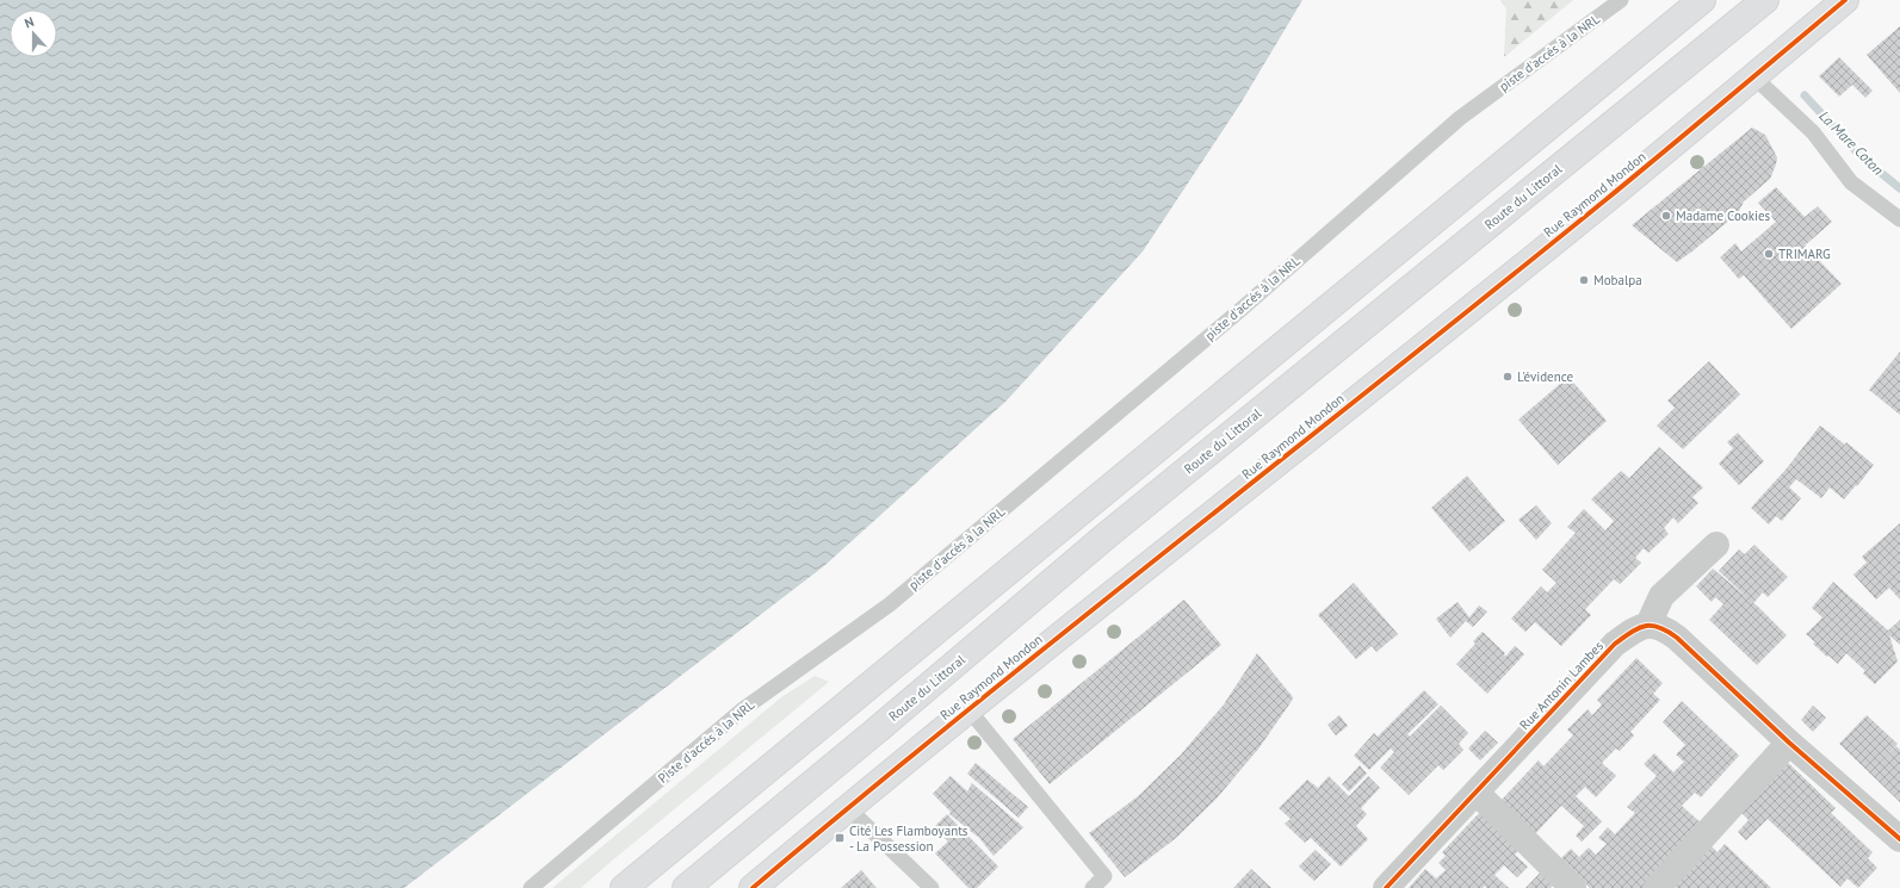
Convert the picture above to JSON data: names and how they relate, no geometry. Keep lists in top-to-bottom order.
{
  "streets": {
    "main road": ["Rue Raymond Mondon", "Route du Littoral"],
    "street": ["Rue Antonin Lambes"],
    "lane": ["piste d'accés à la NRL", "Piste d'accés à la NRL"]
  },
  "crossings": [
    ["piste d'accés à la NRL", "Piste d'accés à la NRL"]
  ],
  "water": ["La Mare Coton"],
  "places": {
    "other": [
      "Madame Cookies",
      "TRIMARG",
      "Mobalpa",
      "L'évidence"
    ],
    "transit": ["Cité Les Flamboyants - La Possession"]
  },
  "north": "top"
}
